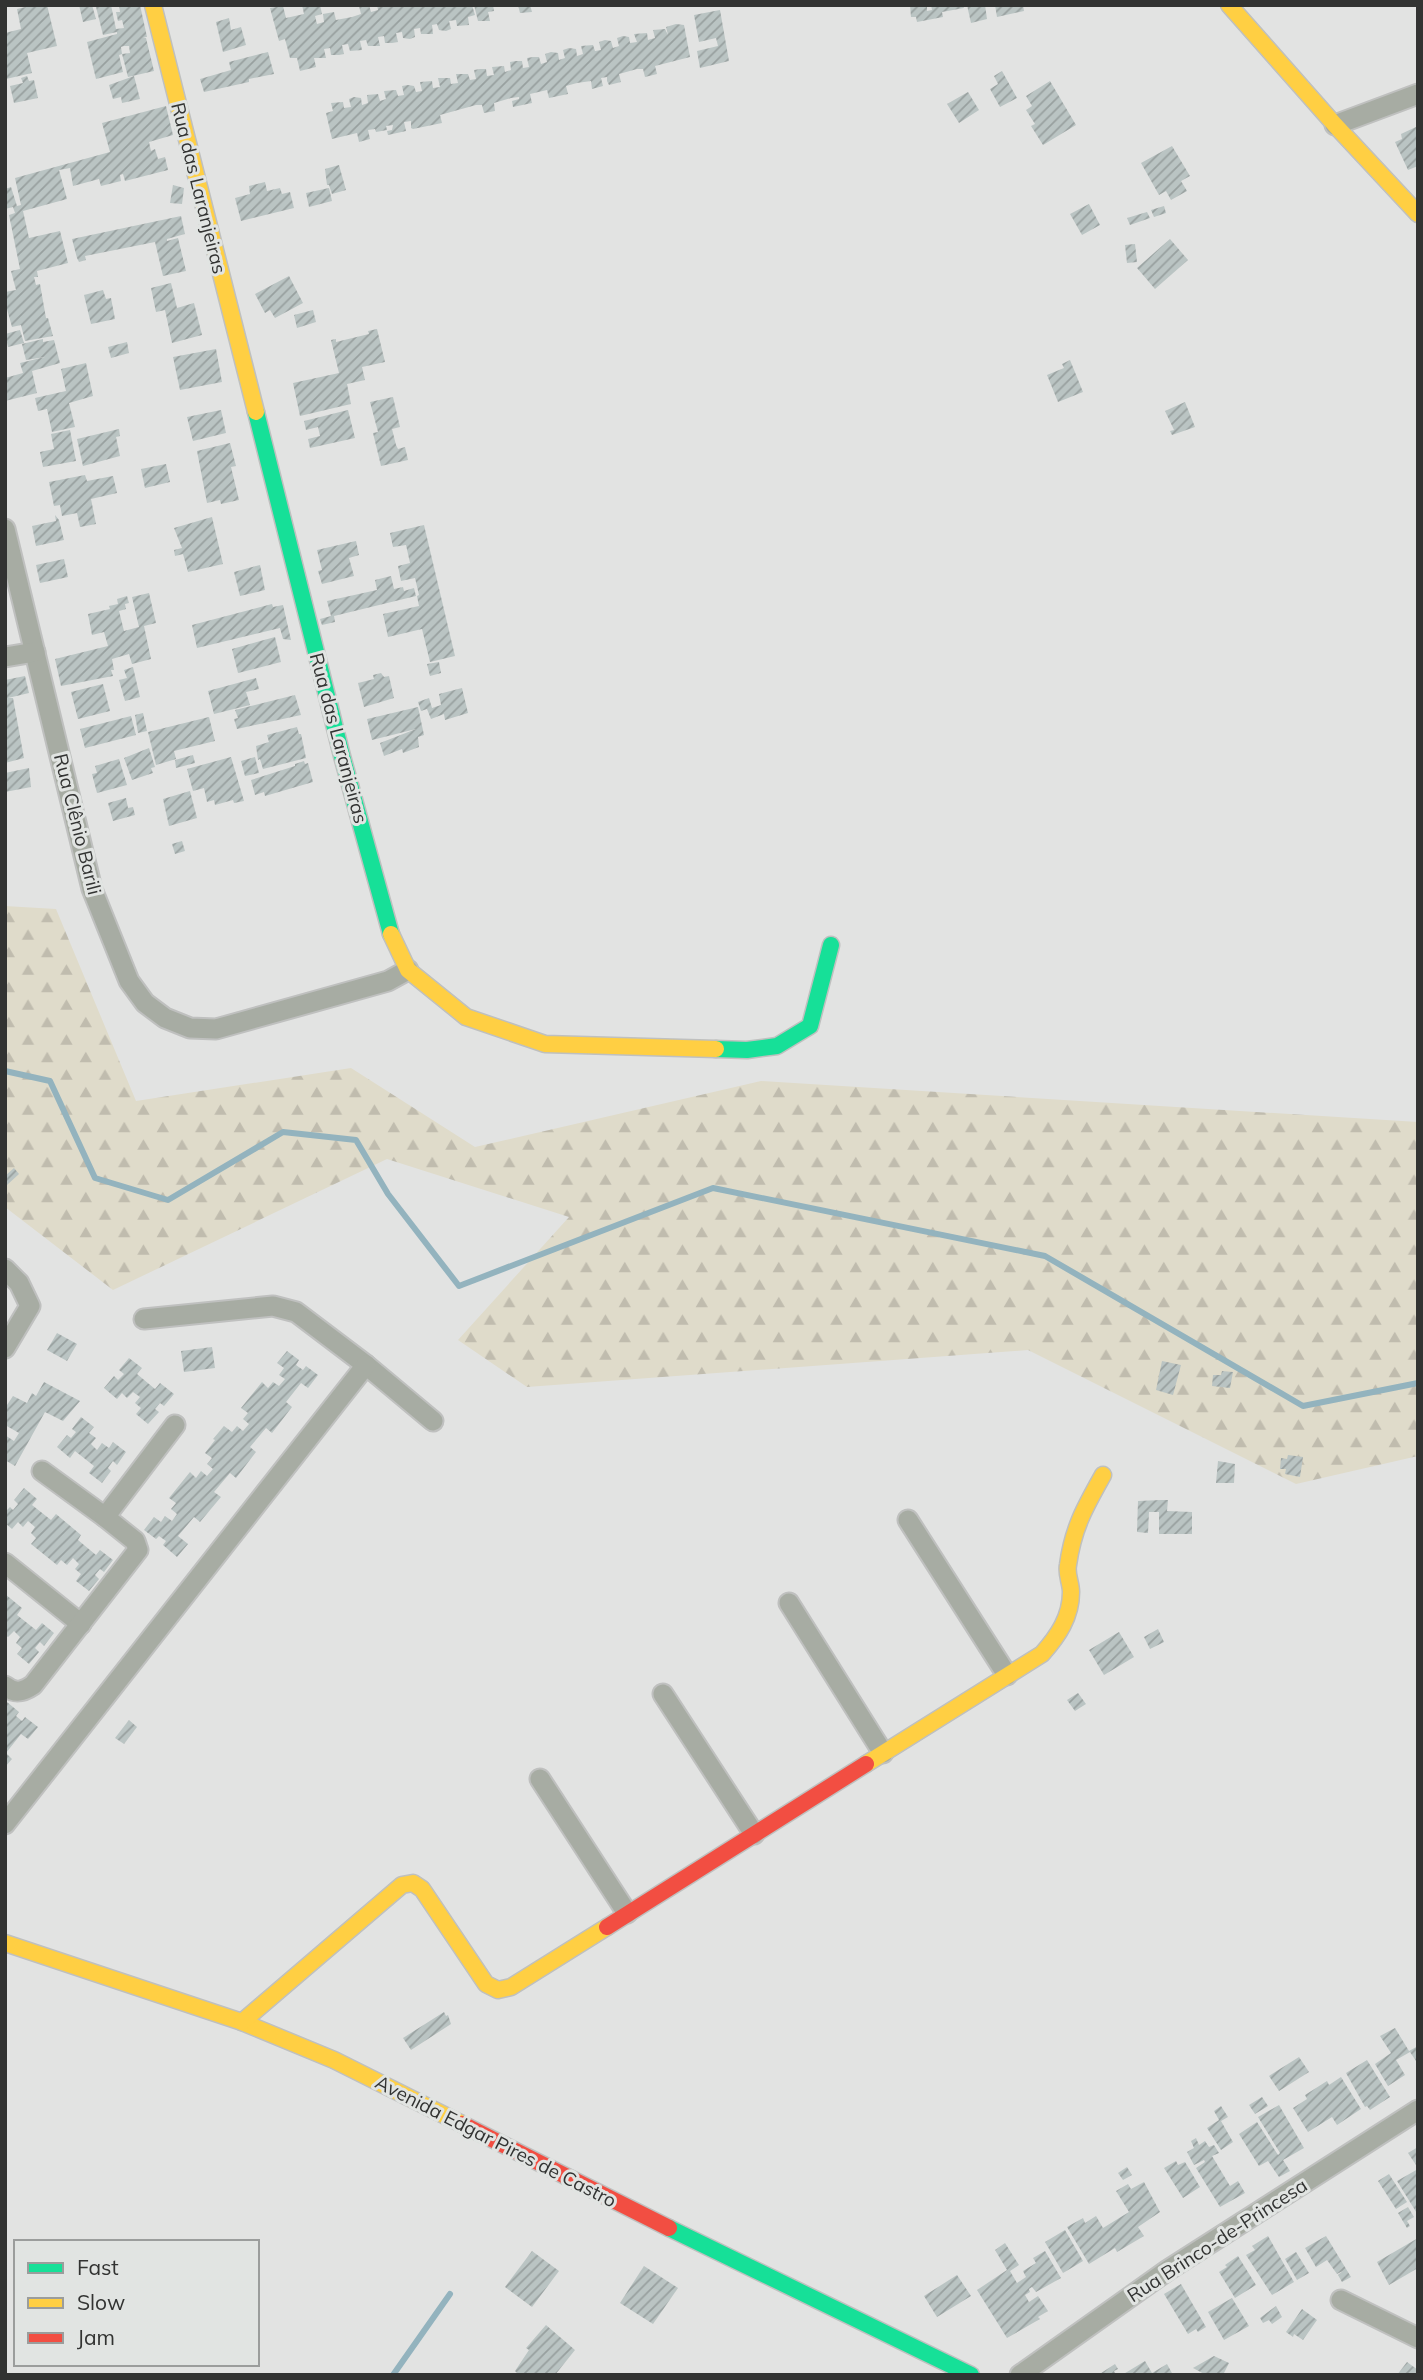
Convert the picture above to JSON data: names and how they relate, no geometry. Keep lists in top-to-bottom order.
{
  "streets": {
    "street": [
      "Rua das Laranjeiras",
      "Rua Clênio Barili",
      "Avenida Edgar Pires de Castro",
      "Rua Brinco-de-Princesa"
    ]
  },
  "crossings": [
    ["Rua das Laranjeiras", "Rua Clênio Barili"]
  ],
  "legend": ["Fast", "Slow", "Jam"]
}
